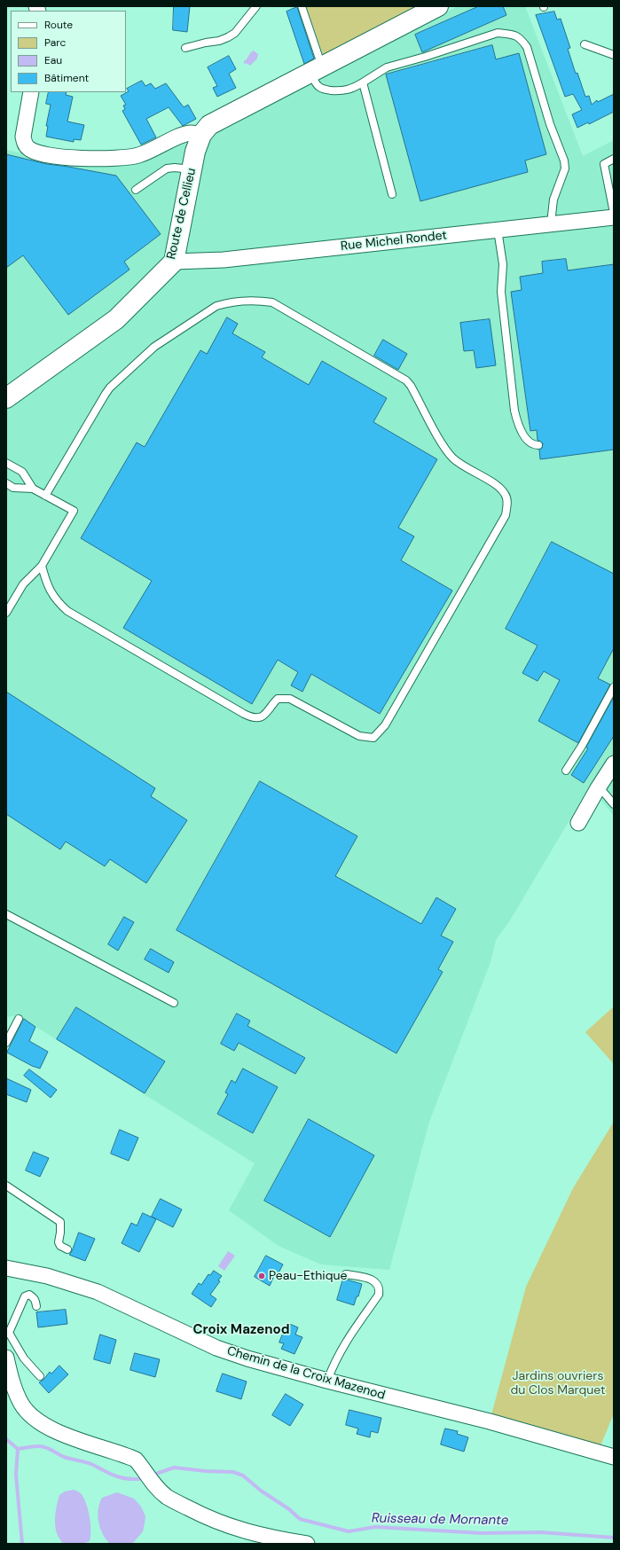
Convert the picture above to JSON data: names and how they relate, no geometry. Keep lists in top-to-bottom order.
{
  "streets": {
    "street": ["Route de Cellieu", "Rue Michel Rondet", "Chemin de la Croix Mazenod"]
  },
  "crossings": [
    ["Route de Cellieu", "Rue Michel Rondet"]
  ],
  "districts": ["Croix Mazenod"],
  "water": ["Ruisseau de Mornante"],
  "parks": ["Jardins ouvriers du Clos Marquet"],
  "places": ["Peau-Ethique"],
  "legend": [
    "Route",
    "Parc",
    "Eau",
    "Bâtiment"
  ]
}
